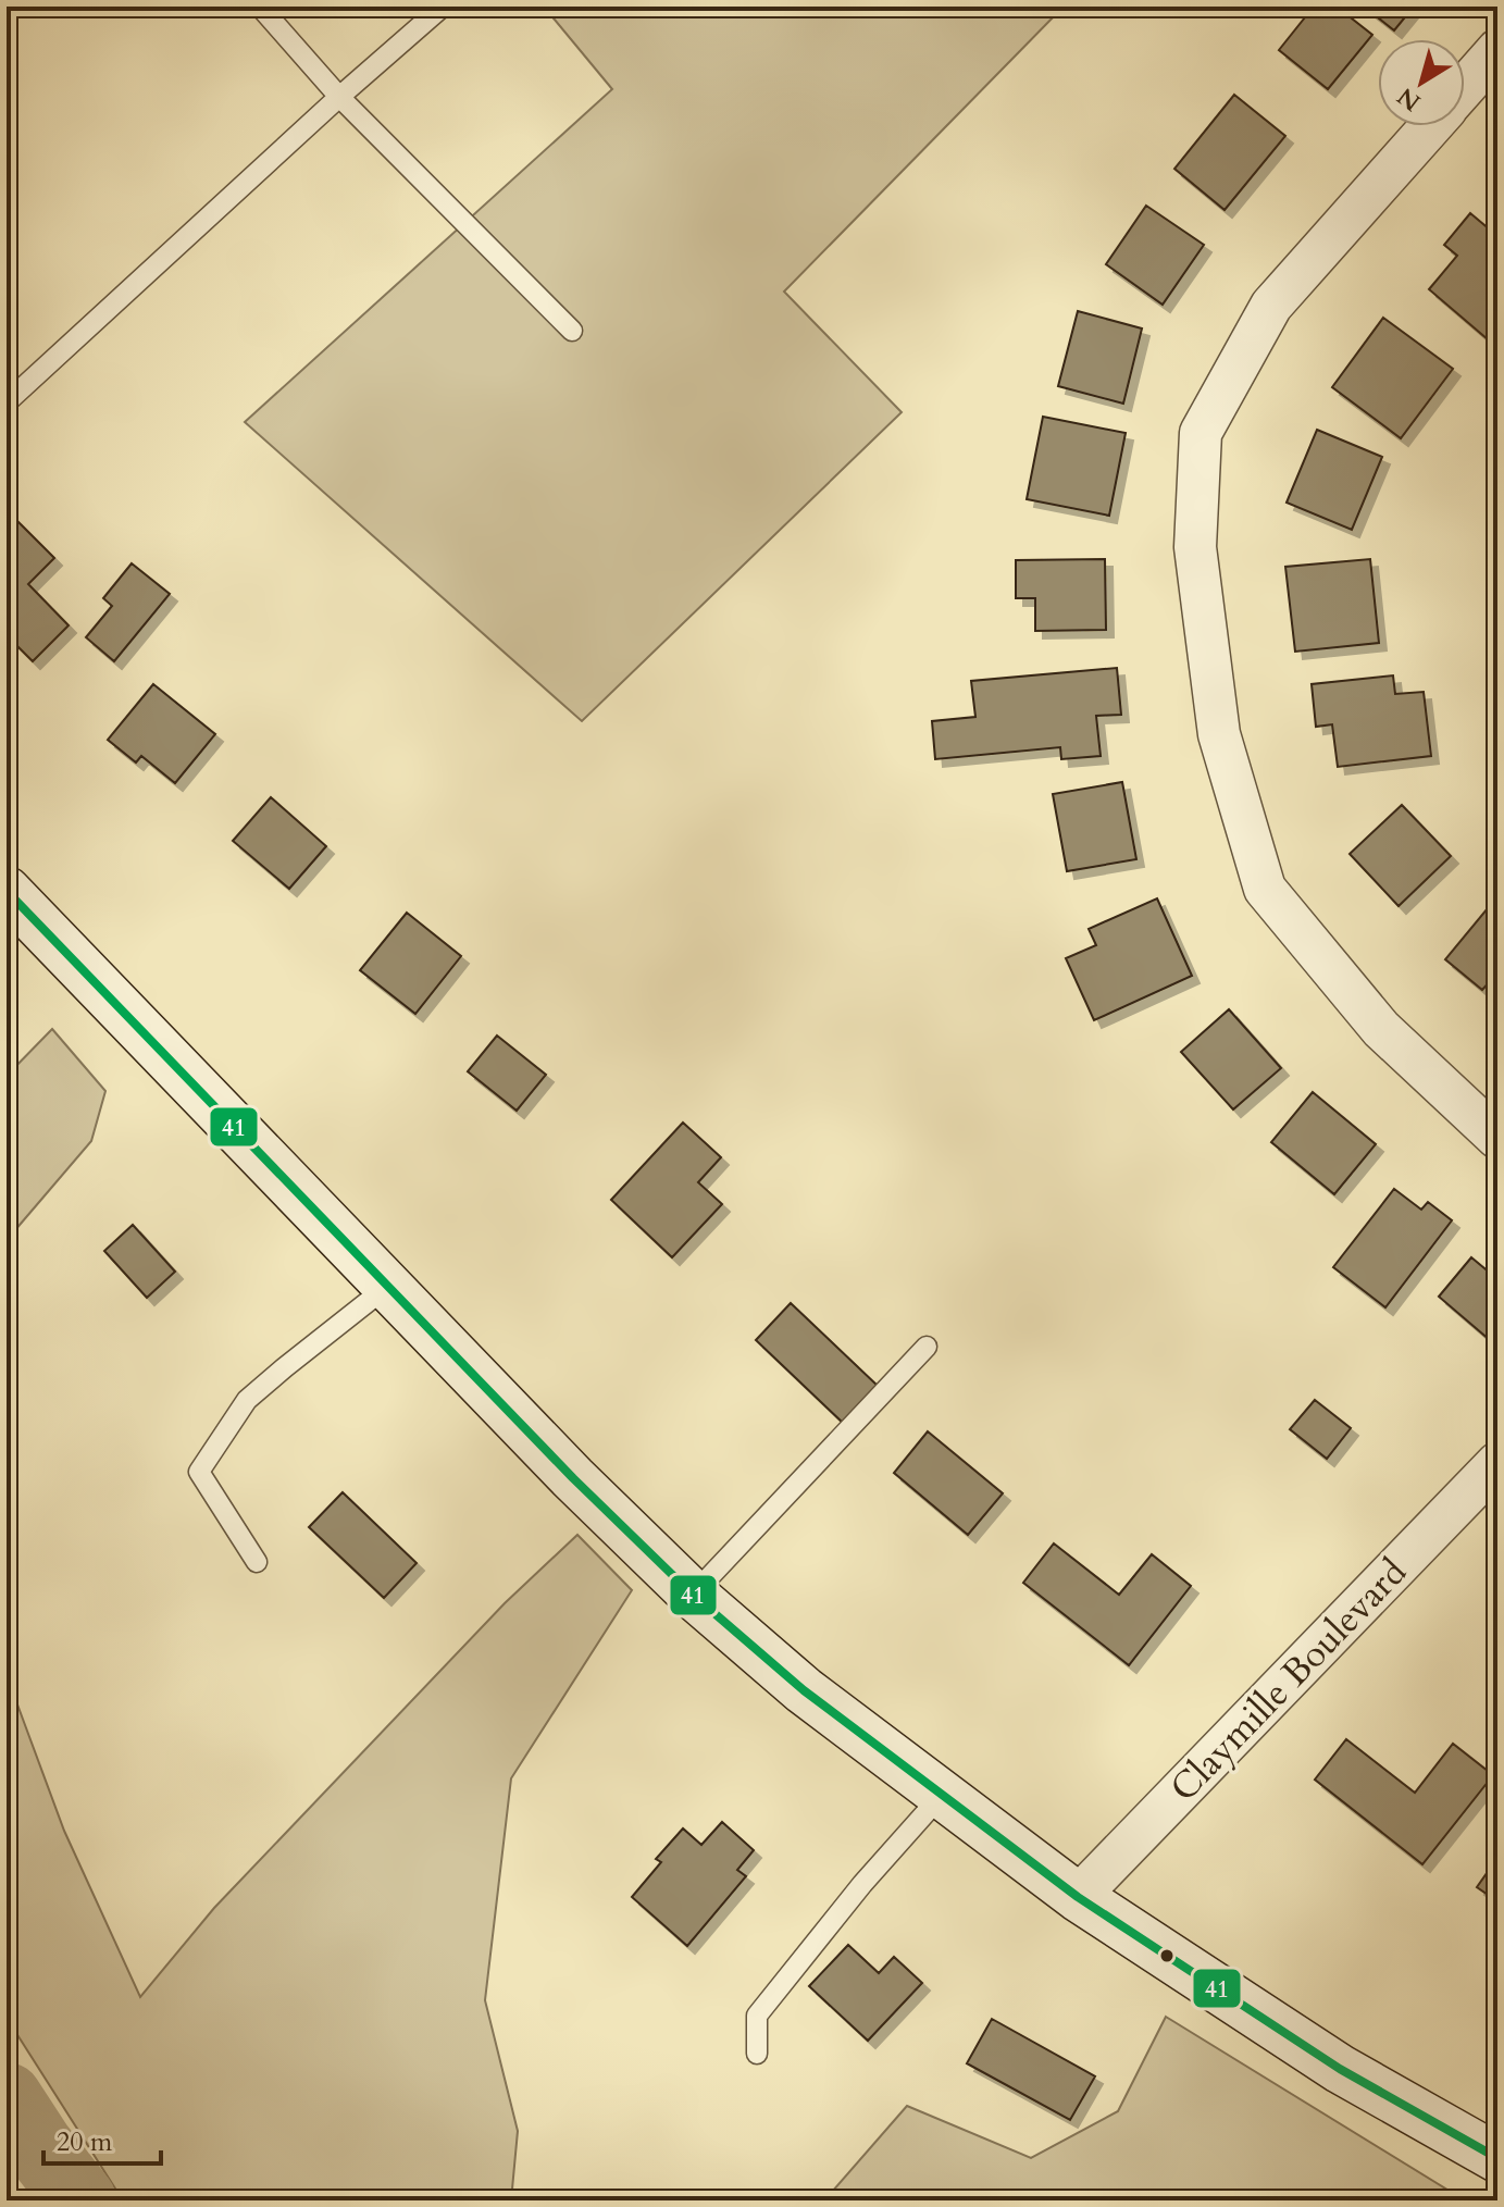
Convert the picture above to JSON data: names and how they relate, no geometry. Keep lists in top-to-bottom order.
{
  "streets": {
    "street": ["Claymille Boulevard"]
  },
  "lines": ["transit line 41"],
  "scale_bar": "20 m",
  "north": "bottom left"
}
